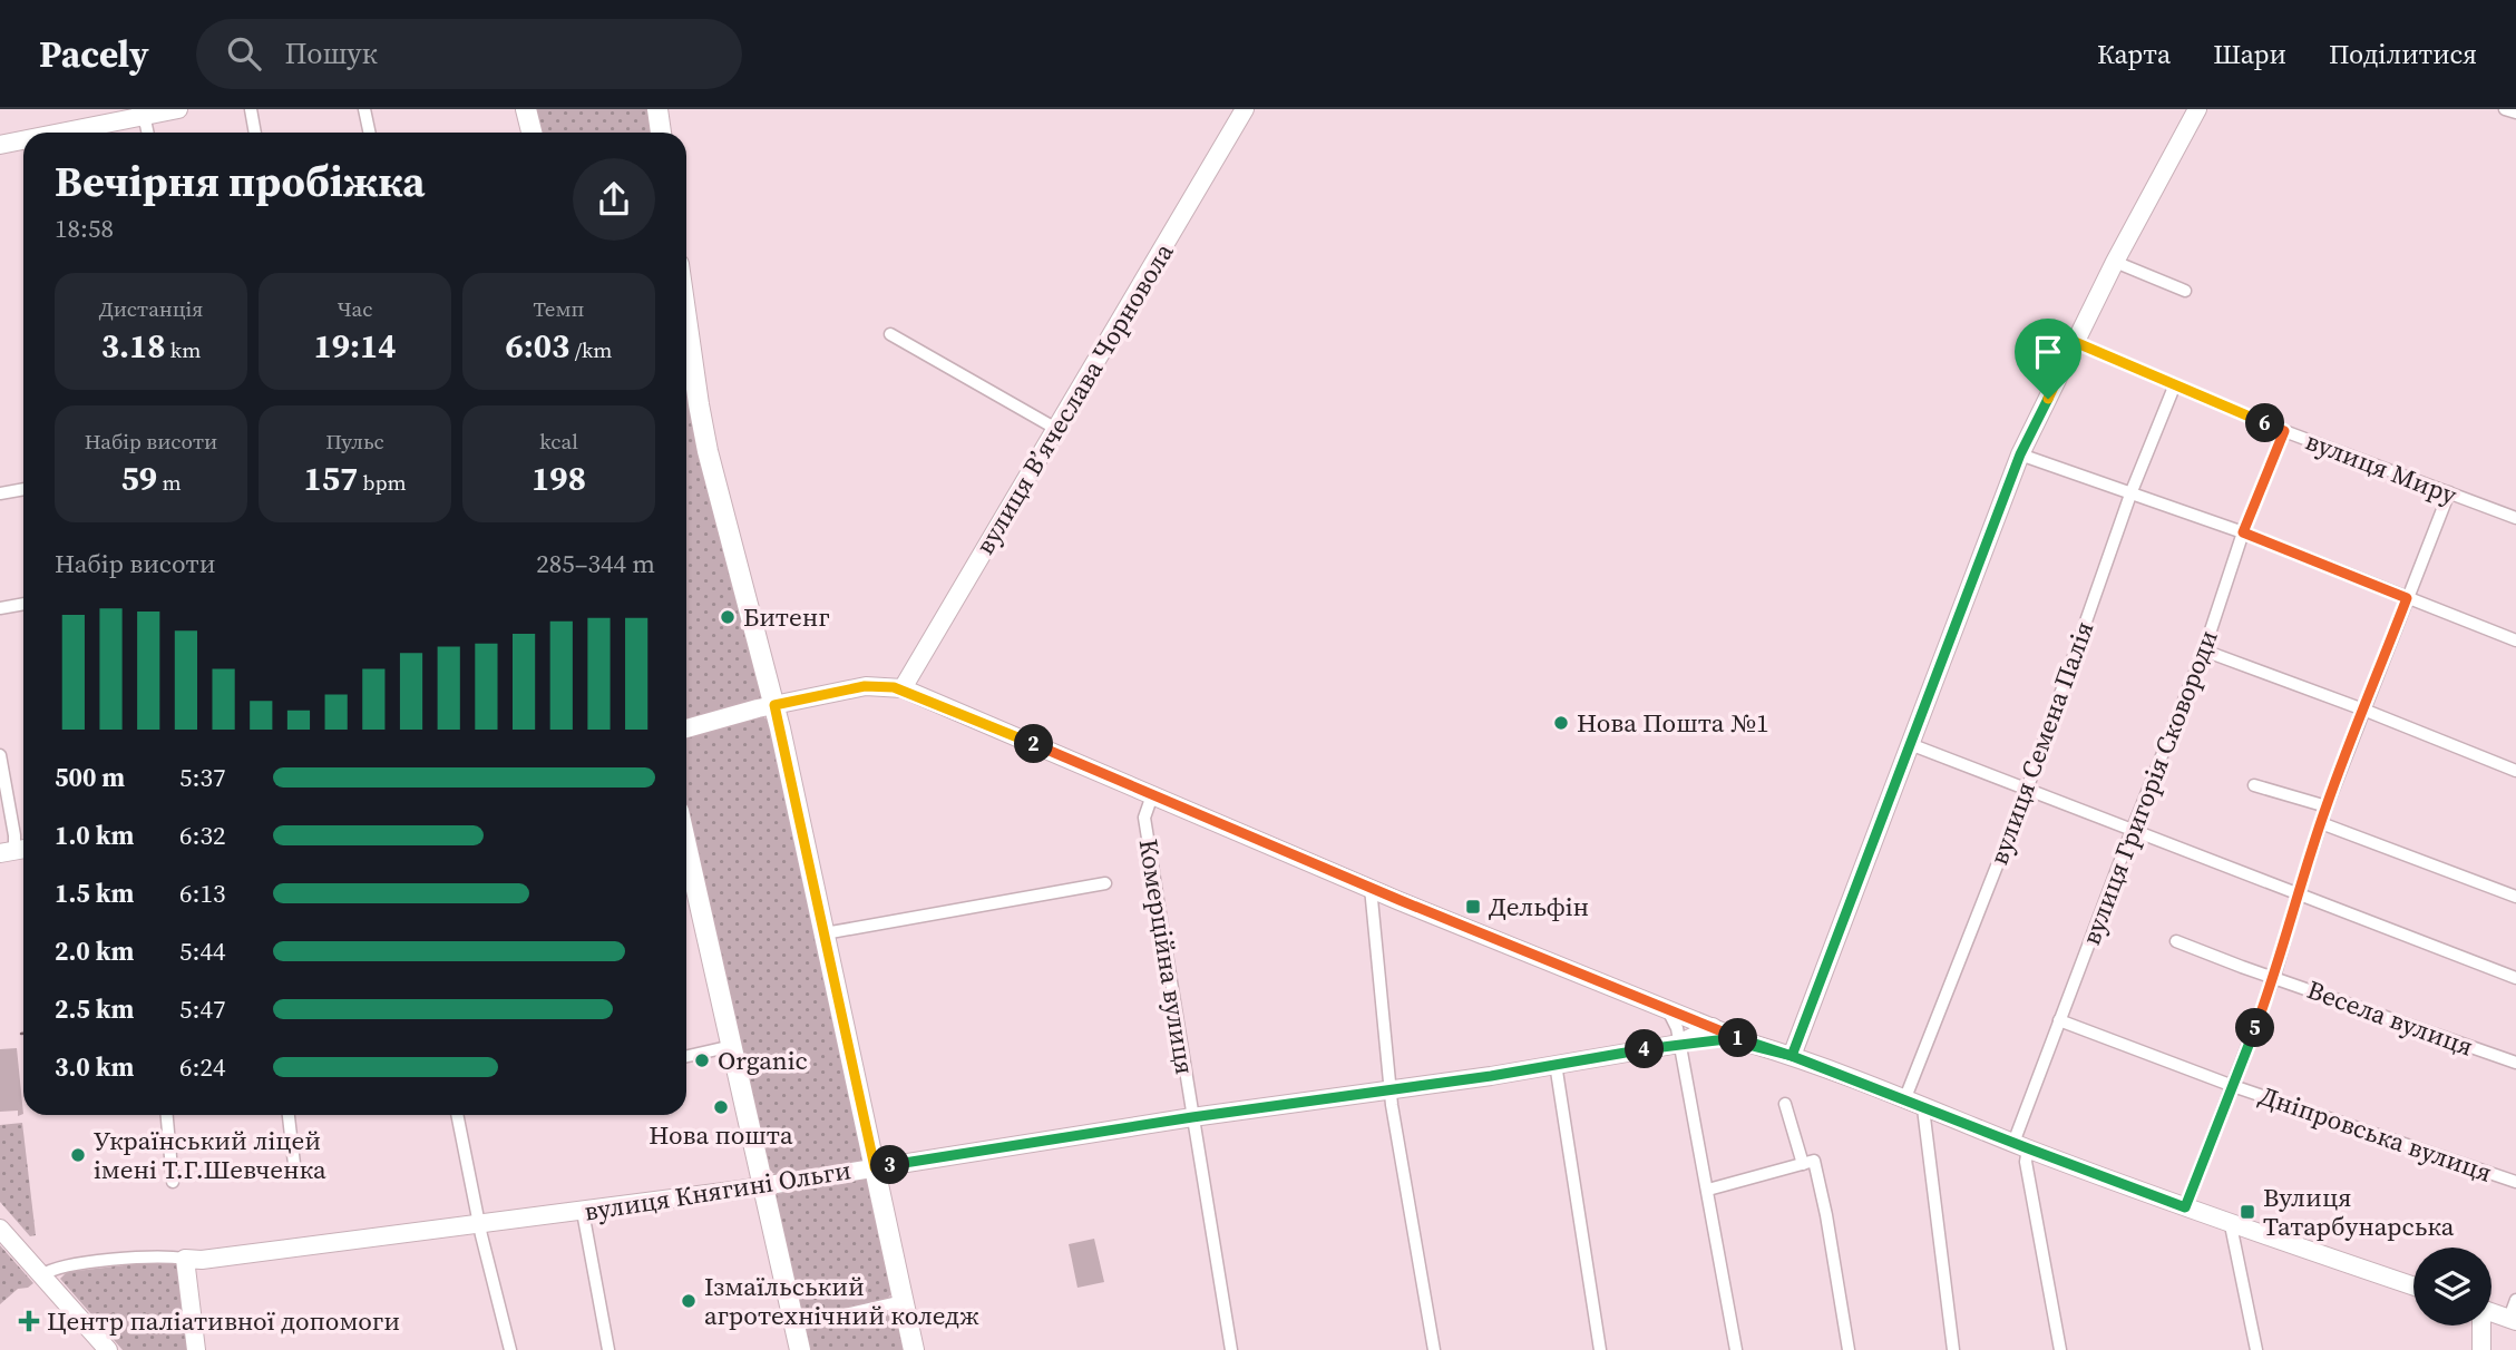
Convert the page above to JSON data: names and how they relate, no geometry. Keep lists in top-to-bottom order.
{
  "streets": {
    "street": [
      "вулиця Вʼячеслава Чорновола",
      "вулиця Миру",
      "вулиця Семена Палія",
      "вулиця Григорія Сковороди",
      "Комерційна вулиця",
      "Весела вулиця",
      "Дніпровська вулиця",
      "вулиця Княгині Ольги"
    ]
  },
  "crossings": [
    ["вулиця Миру", "вулиця Семена Палія"],
    ["вулиця Миру", "вулиця Григорія Сковороди"],
    ["вулиця Григорія Сковороди", "Дніпровська вулиця"],
    ["Комерційна вулиця", "вулиця Княгині Ольги"]
  ],
  "places": {
    "other": [
      "Битенг",
      "Нова Пошта №1",
      "Organic",
      "Нова пошта",
      "Український ліцей імені Т.Г.Шевченка",
      "Ізмаїльський агротехнічний коледж"
    ],
    "transit": ["Дельфін", "Вулиця Татарбунарська"],
    "health": ["Центр паліативної допомоги"]
  },
  "page": {
    "header": "Pacely",
    "search": "Пошук",
    "nav": ["Карта", "Шари", "Поділитися"],
    "heading": ["Вечірня пробіжка", "18:58"],
    "stats": [
      ["Дистанція", "3.18 km"],
      ["Час", "19:14"],
      ["Темп", "6:03 /km"],
      ["Набір висоти", "59 m"],
      ["Пульс", "157 bpm"],
      ["kcal", "198"]
    ],
    "pins": [
      "6",
      "2",
      "5",
      "1",
      "4",
      "3"
    ],
    "chart": ["Набір висоти", "285–344 m"],
    "list": [
      {
        "name": "500 m",
        "note": "5:37"
      },
      {
        "name": "1.0 km",
        "note": "6:32"
      },
      {
        "name": "1.5 km",
        "note": "6:13"
      },
      {
        "name": "2.0 km",
        "note": "5:44"
      },
      {
        "name": "2.5 km",
        "note": "5:47"
      },
      {
        "name": "3.0 km",
        "note": "6:24"
      }
    ]
  }
}
